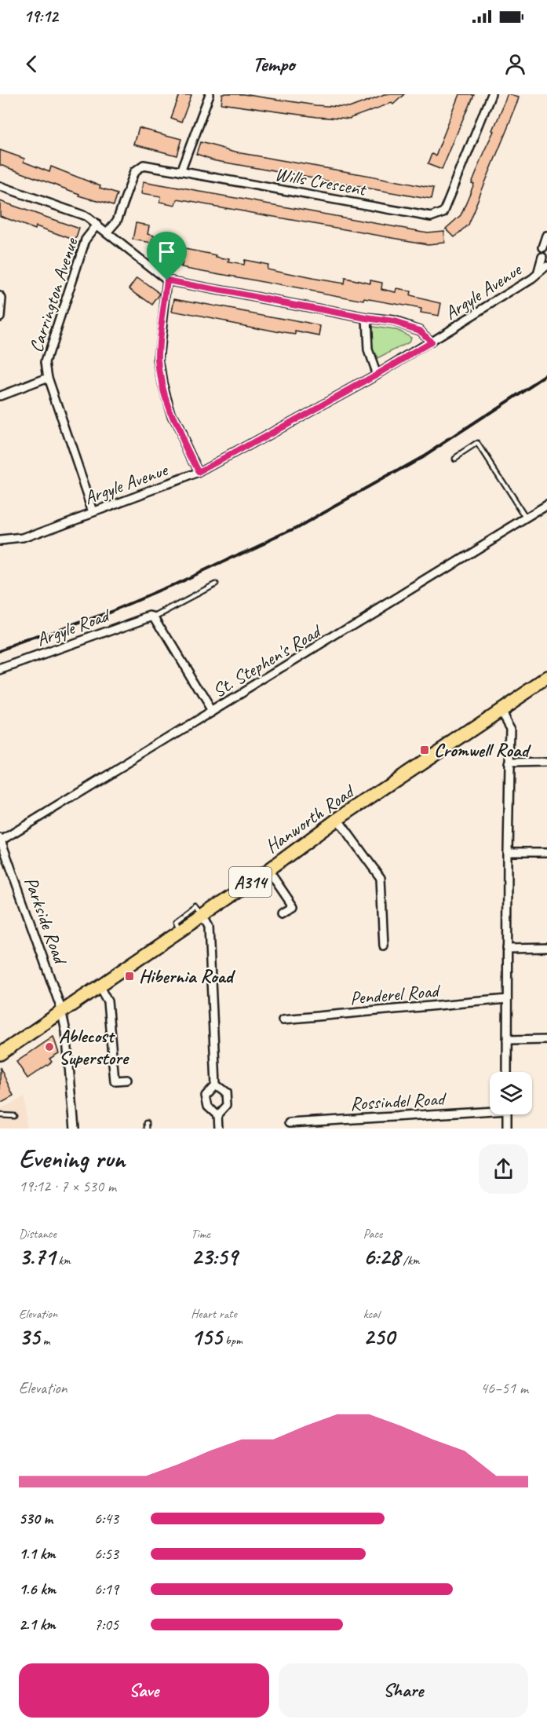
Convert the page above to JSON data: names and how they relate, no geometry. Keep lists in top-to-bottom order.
{
  "streets": {
    "main road": ["Hanworth Road", "A314"],
    "street": [
      "Wills Crescent",
      "Argyle Avenue",
      "Carrington Avenue",
      "Argyle Road",
      "St. Stephen's Road",
      "Parkside Road",
      "Penderel Road",
      "Rossindel Road"
    ]
  },
  "crossings": [
    ["Argyle Avenue", "Carrington Avenue"],
    ["St. Stephen's Road", "Parkside Road"],
    ["Hanworth Road", "Parkside Road"]
  ],
  "places": {
    "transit": ["Cromwell Road", "Hibernia Road"],
    "other": ["Ablecost Superstore"]
  },
  "page": {
    "status": "19:12",
    "header": "Tempo",
    "heading": ["Evening run", "19:12 · 7 × 530 m"],
    "stats": [
      ["Distance", "3.71 km"],
      ["Time", "23:59"],
      ["Pace", "6:28 /km"],
      ["Elevation", "35 m"],
      ["Heart rate", "155 bpm"],
      ["kcal", "250"]
    ],
    "chart": ["Elevation", "46–51 m"],
    "list": [
      {
        "name": "530 m",
        "note": "6:43"
      },
      {
        "name": "1.1 km",
        "note": "6:53"
      },
      {
        "name": "1.6 km",
        "note": "6:19"
      },
      {
        "name": "2.1 km",
        "note": "7:05"
      }
    ],
    "buttons": ["Save", "Share"]
  }
}
